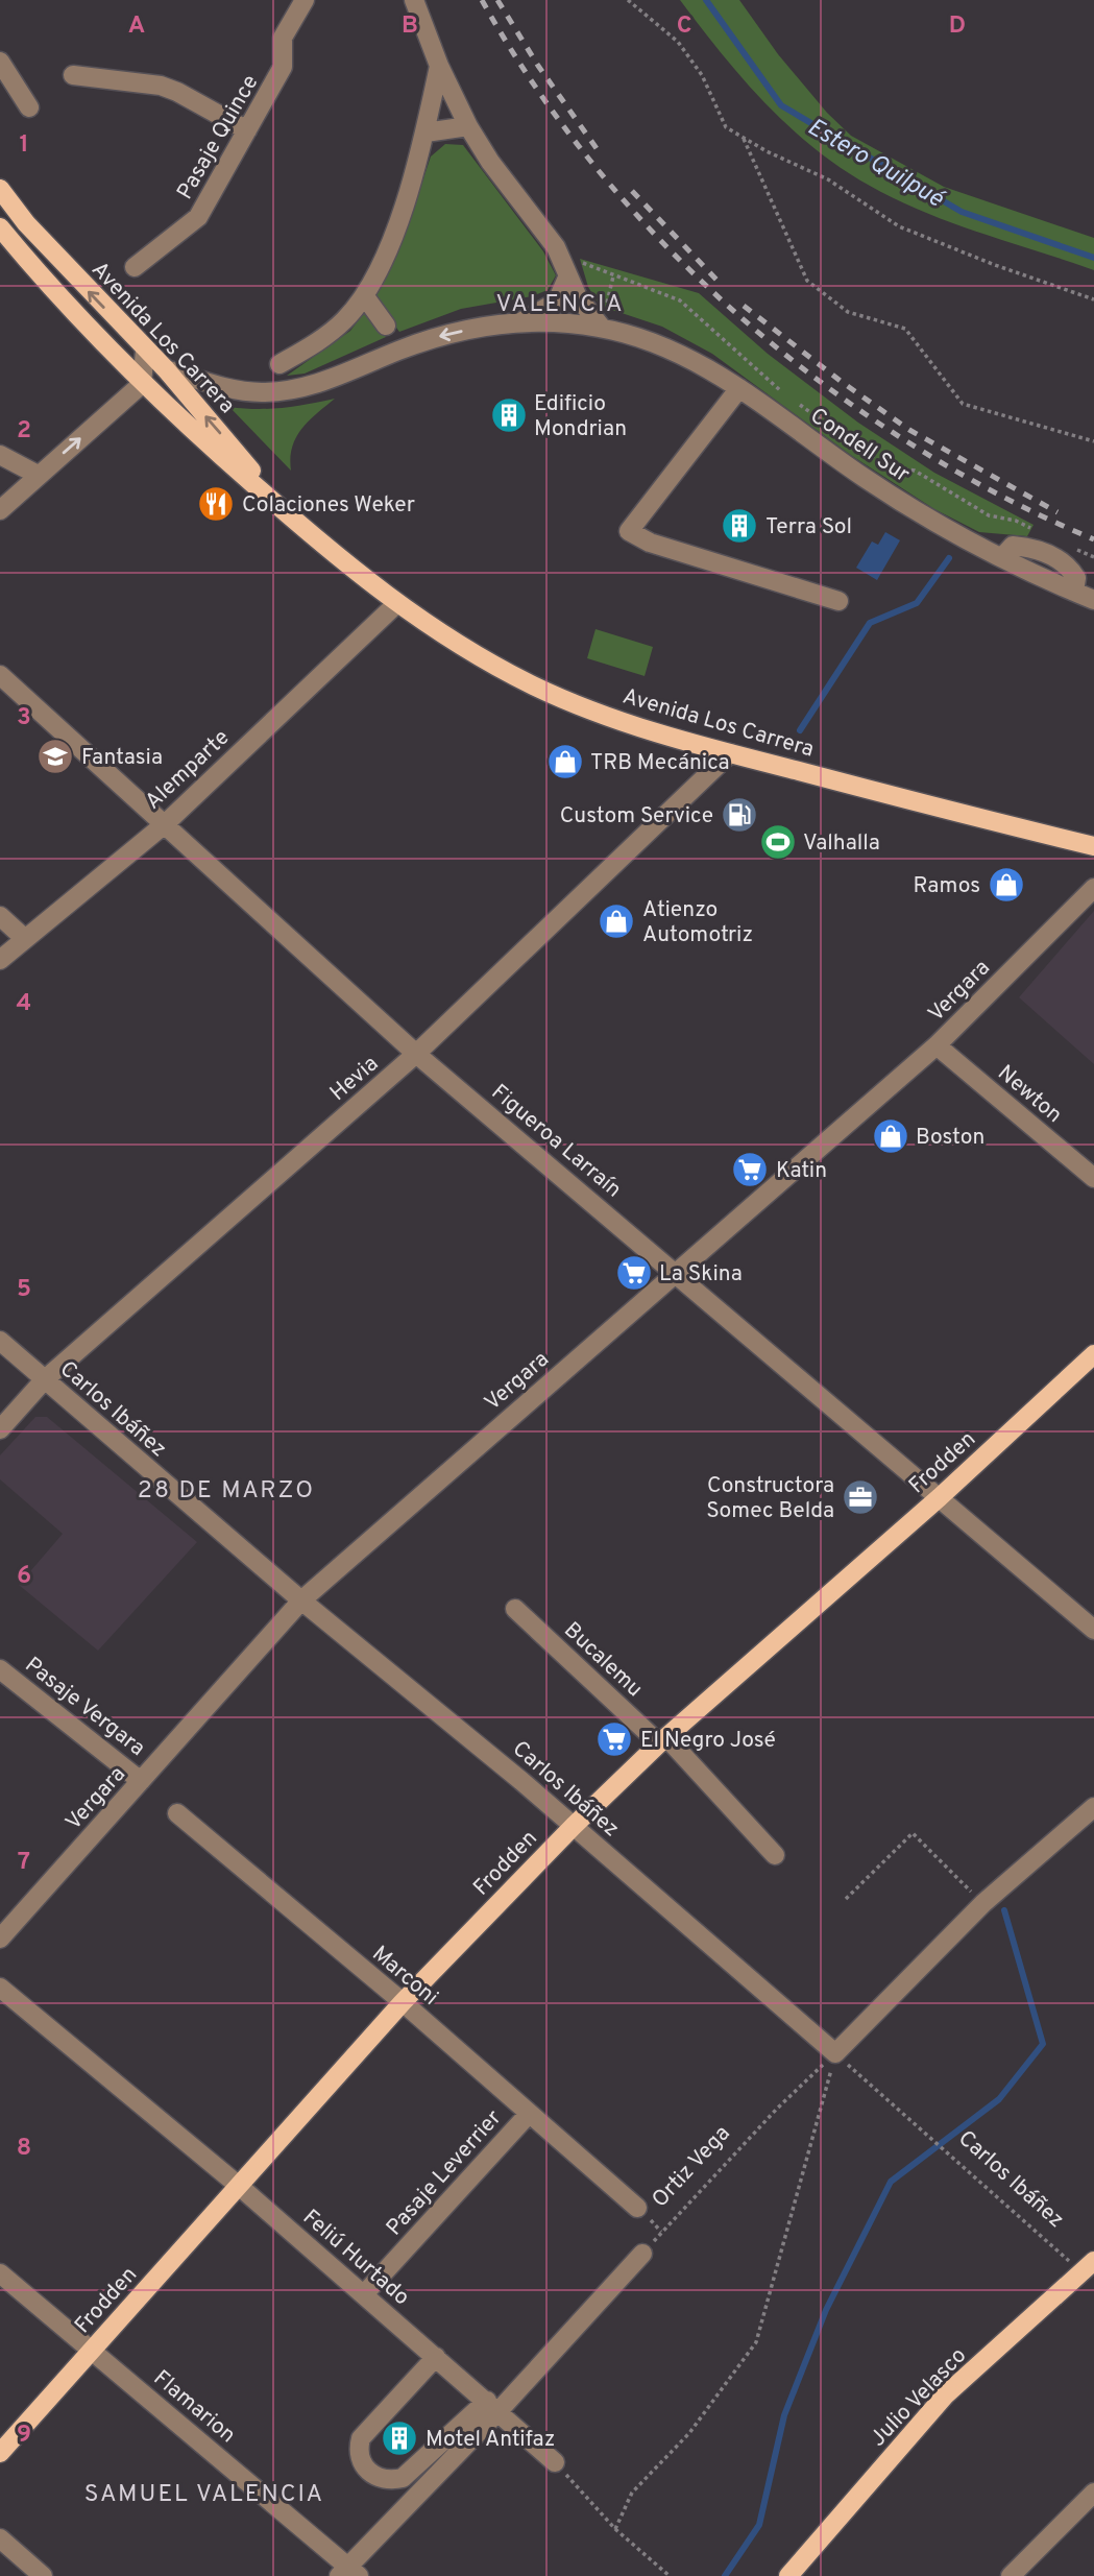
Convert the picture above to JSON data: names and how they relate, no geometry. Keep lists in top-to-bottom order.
{
  "streets": {
    "main road": ["Avenida Los Carrera", "Frodden", "Julio Velasco"],
    "street": [
      "Pasaje Quince",
      "Condell Sur",
      "Alemparte",
      "Vergara",
      "Hevia",
      "Newton",
      "Figueroa Larraín",
      "Carlos Ibáñez",
      "Bucalemu",
      "Pasaje Vergara",
      "Marconi",
      "Pasaje Leverrier",
      "Feliú Hurtado",
      "Flamarion"
    ],
    "path": ["Ortiz Vega"]
  },
  "crossings": [
    ["Avenida Los Carrera", "Alemparte"],
    ["Avenida Los Carrera", "Hevia"],
    ["Alemparte", "Figueroa Larraín"],
    ["Vergara", "Newton"],
    ["Vergara", "Figueroa Larraín"],
    ["Vergara", "Carlos Ibáñez"],
    ["Vergara", "Pasaje Vergara"],
    ["Hevia", "Figueroa Larraín"],
    ["Hevia", "Carlos Ibáñez"],
    ["Figueroa Larraín", "Frodden"],
    ["Carlos Ibáñez", "Frodden"],
    ["Carlos Ibáñez", "Ortiz Vega"],
    ["Carlos Ibáñez", "Julio Velasco"],
    ["Frodden", "Bucalemu"],
    ["Frodden", "Marconi"],
    ["Frodden", "Feliú Hurtado"],
    ["Frodden", "Flamarion"],
    ["Marconi", "Pasaje Leverrier"],
    ["Pasaje Leverrier", "Feliú Hurtado"]
  ],
  "districts": ["VALENCIA", "28 DE MARZO", "SAMUEL VALENCIA"],
  "water": ["Estero Quilpué"],
  "places": {
    "building": ["Edificio Mondrian", "Terra Sol", "Motel Antifaz"],
    "restaurant": ["Colaciones Weker"],
    "school or university": ["Fantasia"],
    "shop": [
      "TRB Mecánica",
      "Ramos",
      "Atienzo Automotriz",
      "Boston"
    ],
    "fuel station": ["Custom Service"],
    "sports": ["Valhalla"],
    "supermarket": ["Katin", "La Skina", "El Negro José"],
    "office": ["Constructora Somec Belda"]
  },
  "grid": {
    "columns": [
      "A",
      "B",
      "C",
      "D"
    ],
    "rows": [
      "1",
      "2",
      "3",
      "4",
      "5",
      "6",
      "7",
      "8",
      "9"
    ]
  }
}
